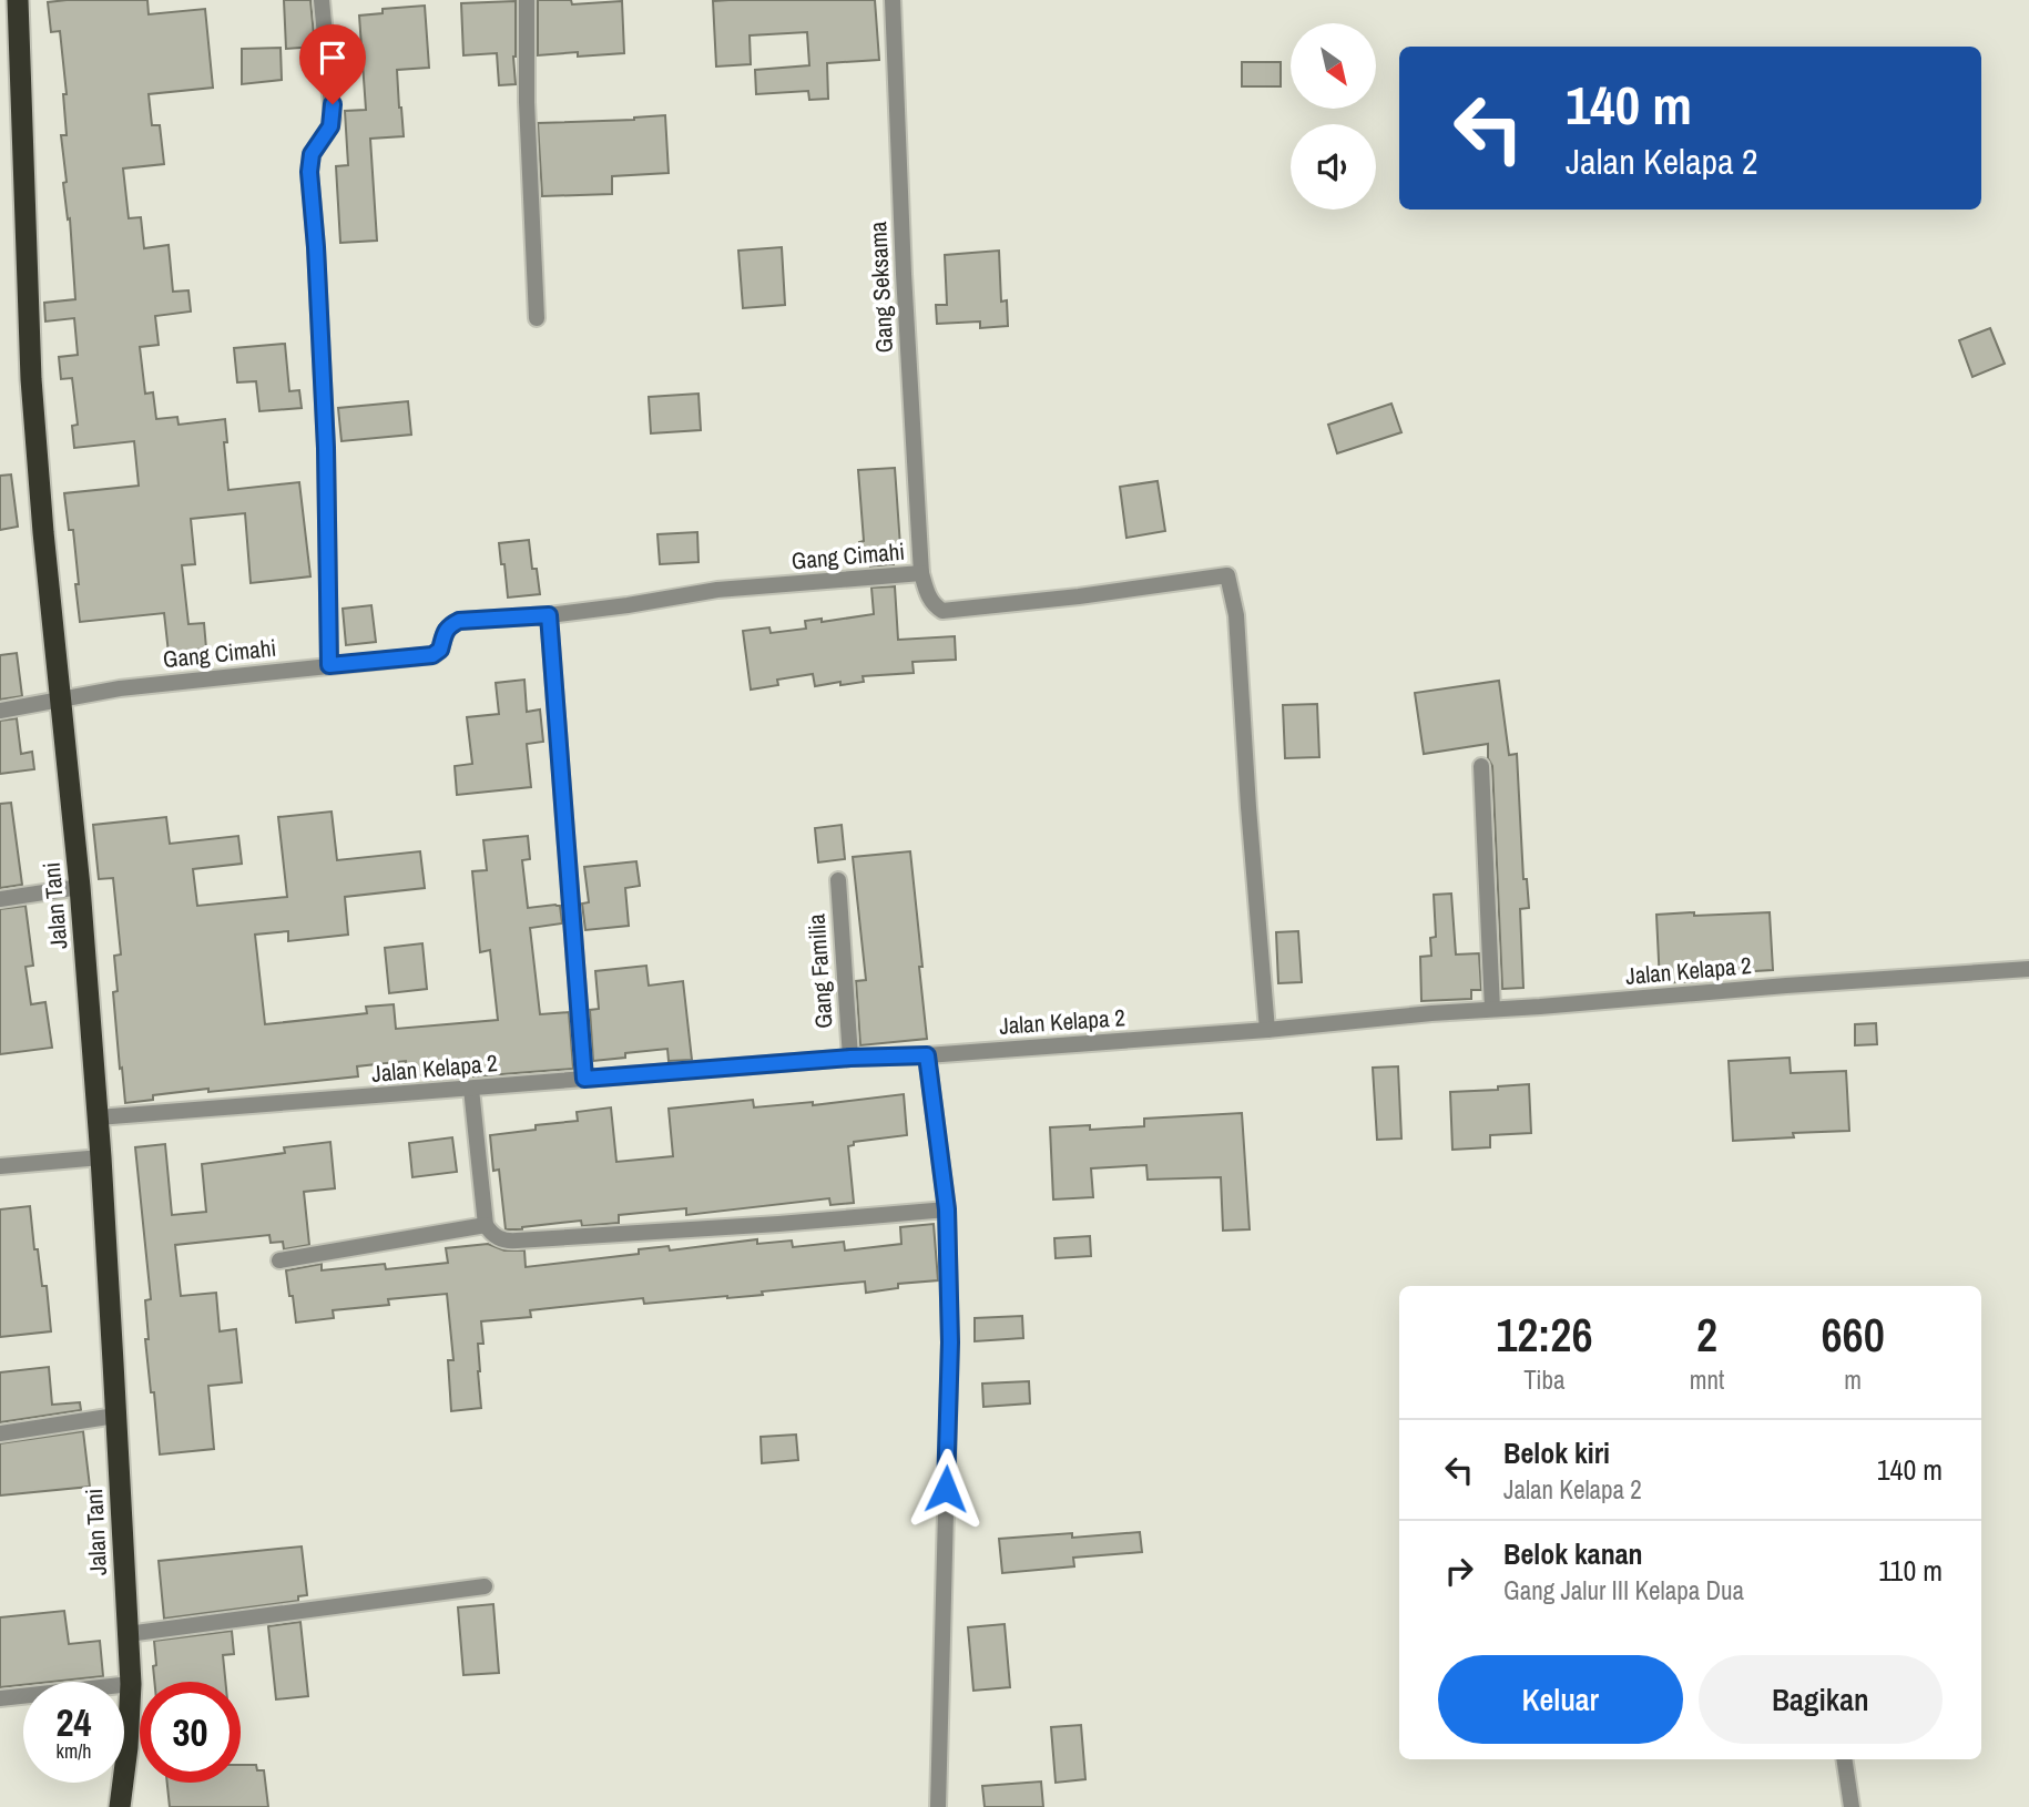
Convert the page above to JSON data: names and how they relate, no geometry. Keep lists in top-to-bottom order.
{
  "streets": {
    "highway": ["Jalan Tani"],
    "street": [
      "Gang Seksama",
      "Gang Cimahi",
      "Gang Familia",
      "Jalan Kelapa 2"
    ]
  },
  "crossings": [
    ["Gang Seksama", "Gang Cimahi"],
    ["Gang Cimahi", "Jalan Tani"],
    ["Gang Cimahi", "Jalan Kelapa 2"],
    ["Jalan Tani", "Jalan Kelapa 2"],
    ["Gang Familia", "Jalan Kelapa 2"]
  ],
  "north": "bottom right",
  "page": {
    "turn": ["140 m", "Jalan Kelapa 2"],
    "eta": [
      "12:26",
      "Tiba",
      "2",
      "mnt",
      "660",
      "m"
    ],
    "list": [
      {
        "name": "Belok kiri",
        "note": "Jalan Kelapa 2",
        "value": "140 m"
      },
      {
        "name": "Belok kanan",
        "note": "Gang Jalur III Kelapa Dua",
        "value": "110 m"
      }
    ],
    "buttons": ["Keluar", "Bagikan"],
    "speed": "24 km/h",
    "limit": "30"
  }
}
